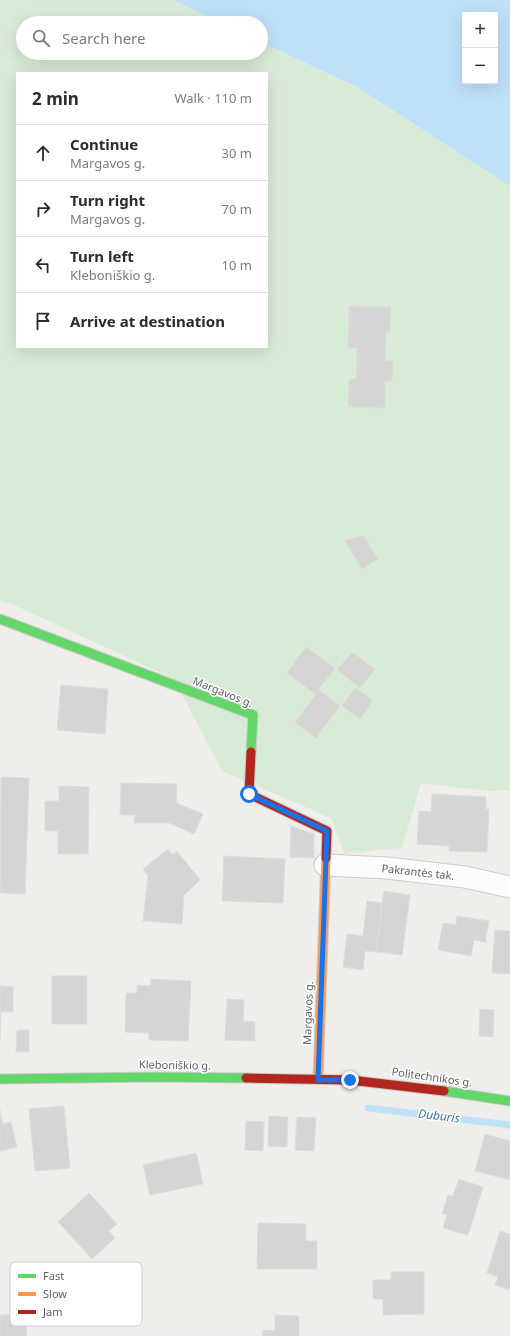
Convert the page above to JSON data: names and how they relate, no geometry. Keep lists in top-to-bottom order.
{
  "streets": {
    "street": [
      "Margavos g.",
      "Pakrantės tak.",
      "Kleboniškio g.",
      "Politechnikos g."
    ]
  },
  "crossings": [
    ["Margavos g.", "Pakrantės tak."],
    ["Margavos g.", "Kleboniškio g."],
    ["Kleboniškio g.", "Politechnikos g."]
  ],
  "water": ["Duburis"],
  "legend": ["Fast", "Slow", "Jam"],
  "page": {
    "map_buttons": ["+", "−"],
    "search": "Search here",
    "heading": ["2 min", "Walk · 110 m"],
    "list": [
      ["Continue", "Margavos g.", "30 m"],
      ["Turn right", "Margavos g.", "70 m"],
      ["Turn left", "Kleboniškio g.", "10 m"],
      "Arrive at destination"
    ]
  }
}
